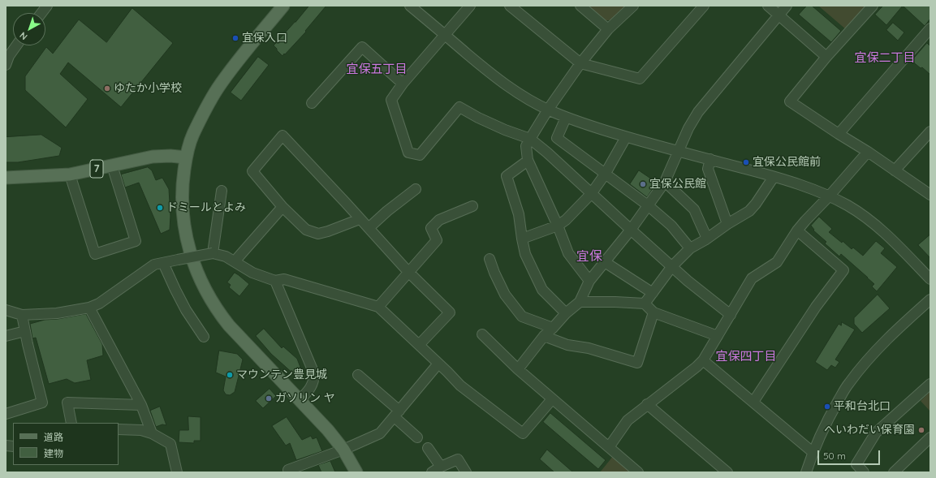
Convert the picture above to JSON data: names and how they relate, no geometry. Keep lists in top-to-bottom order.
{
  "streets": {
    "main road": ["7"]
  },
  "districts": [
    "宜保二丁目",
    "宜保五丁目",
    "宜保",
    "宜保四丁目"
  ],
  "places": [
    "宜保入口",
    "ゆたか小学校",
    "宜保公民館前",
    "宜保公民館",
    "ドミールとよみ",
    "マウンテン豊見城",
    "ガソリン ヤ",
    "平和台北口",
    "へいわだい保育園"
  ],
  "legend": ["道路", "建物"],
  "scale_bar": "50 m",
  "north": "bottom left"
}
